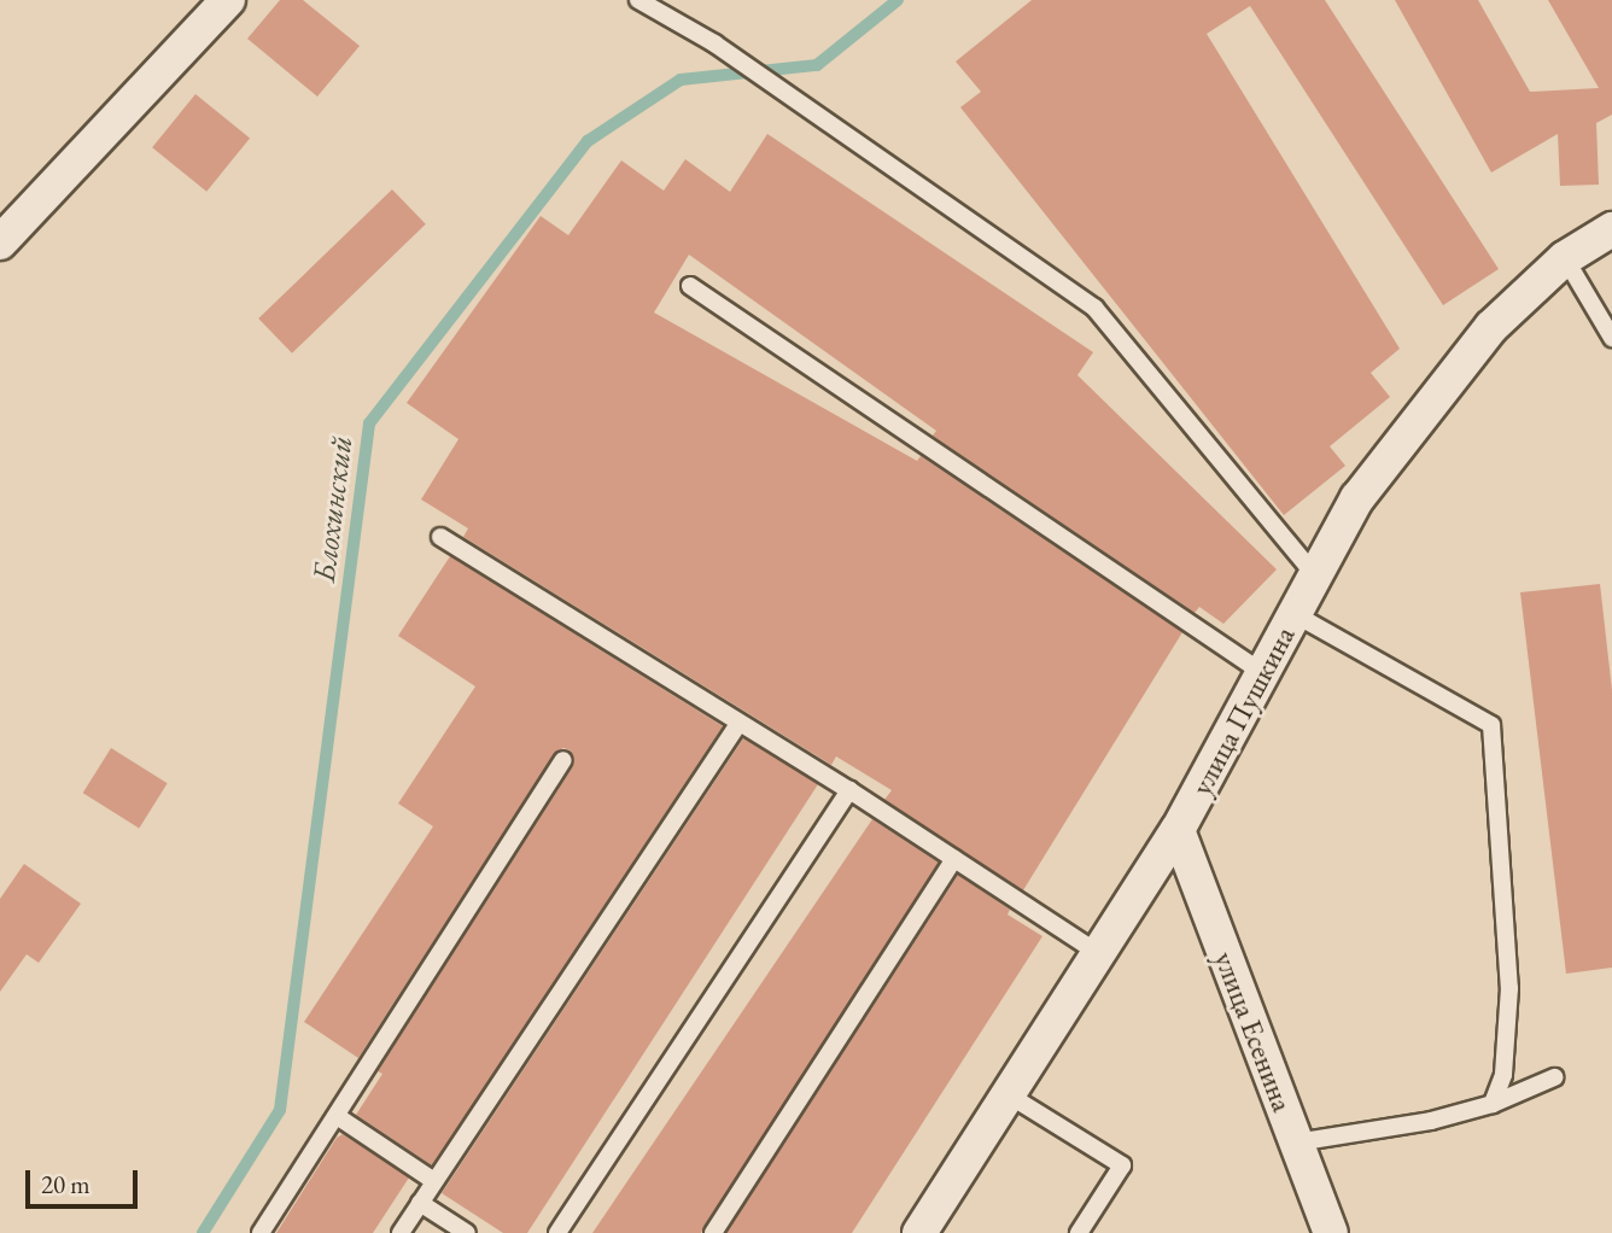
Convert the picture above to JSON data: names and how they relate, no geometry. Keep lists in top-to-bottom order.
{
  "streets": {
    "street": ["улица Пушкина", "улица Есенина"]
  },
  "crossings": [
    ["улица Пушкина", "улица Есенина"]
  ],
  "water": ["Блохинский"],
  "scale_bar": "20 m"
}
